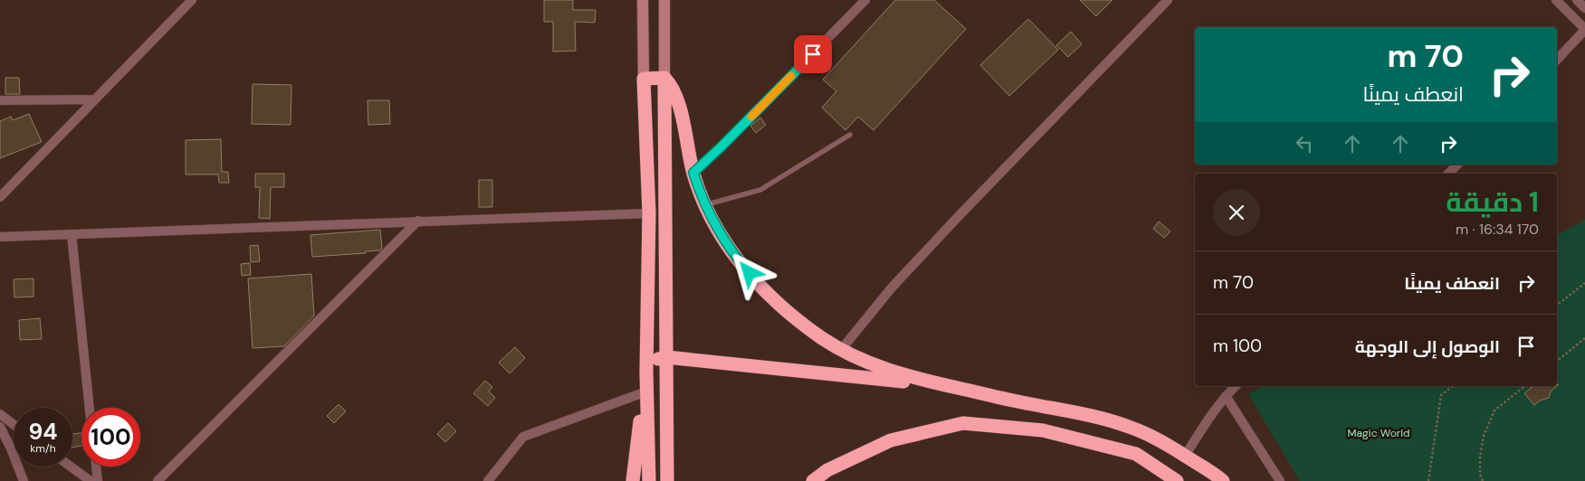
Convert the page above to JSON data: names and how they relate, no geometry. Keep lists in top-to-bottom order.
{
  "parks": ["Magic World"],
  "page": {
    "turn": ["70 m", "انعطف يمينًا"],
    "heading": ["1 دقيقة", "170 m · 16:34"],
    "list": [
      {
        "name": "انعطف يمينًا",
        "value": "70 m"
      },
      {
        "name": "الوصول إلى الوجهة",
        "value": "100 m"
      }
    ],
    "speed": "94 km/h",
    "limit": "100"
  }
}
